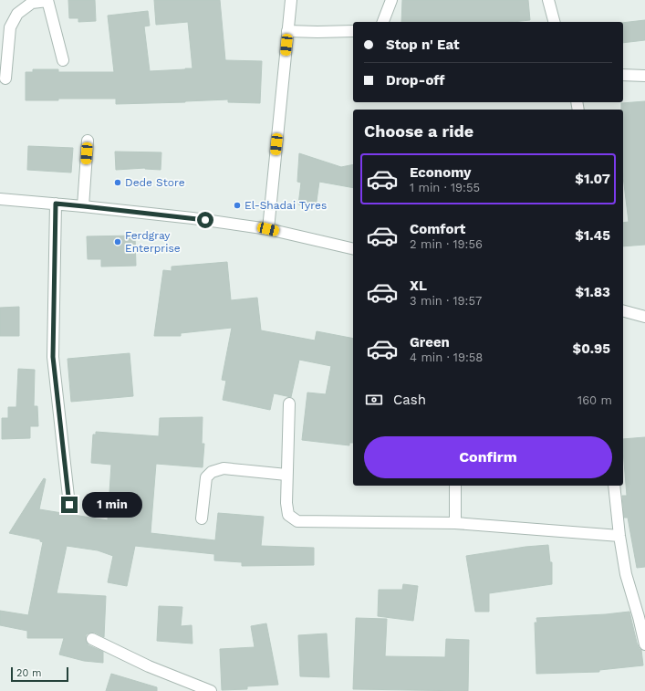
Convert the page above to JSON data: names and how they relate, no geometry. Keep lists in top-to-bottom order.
{
  "places": ["Dede Store", "El-Shadai Tyres", "Ferdgray Enterprise"],
  "scale_bar": "20 m",
  "page": {
    "banner": ["Stop n' Eat", "Drop-off"],
    "heading": "Choose a ride",
    "list": [
      {
        "name": "Economy",
        "note": "1 min · 19:55",
        "value": "$1.07"
      },
      {
        "name": "Comfort",
        "note": "2 min · 19:56",
        "value": "$1.45"
      },
      {
        "name": "XL",
        "note": "3 min · 19:57",
        "value": "$1.83"
      },
      {
        "name": "Green",
        "note": "4 min · 19:58",
        "value": "$0.95"
      }
    ],
    "pay": ["Cash", "160 m"],
    "buttons": "Confirm",
    "bubble": "1 min",
    "scale": "20 m"
  }
}
